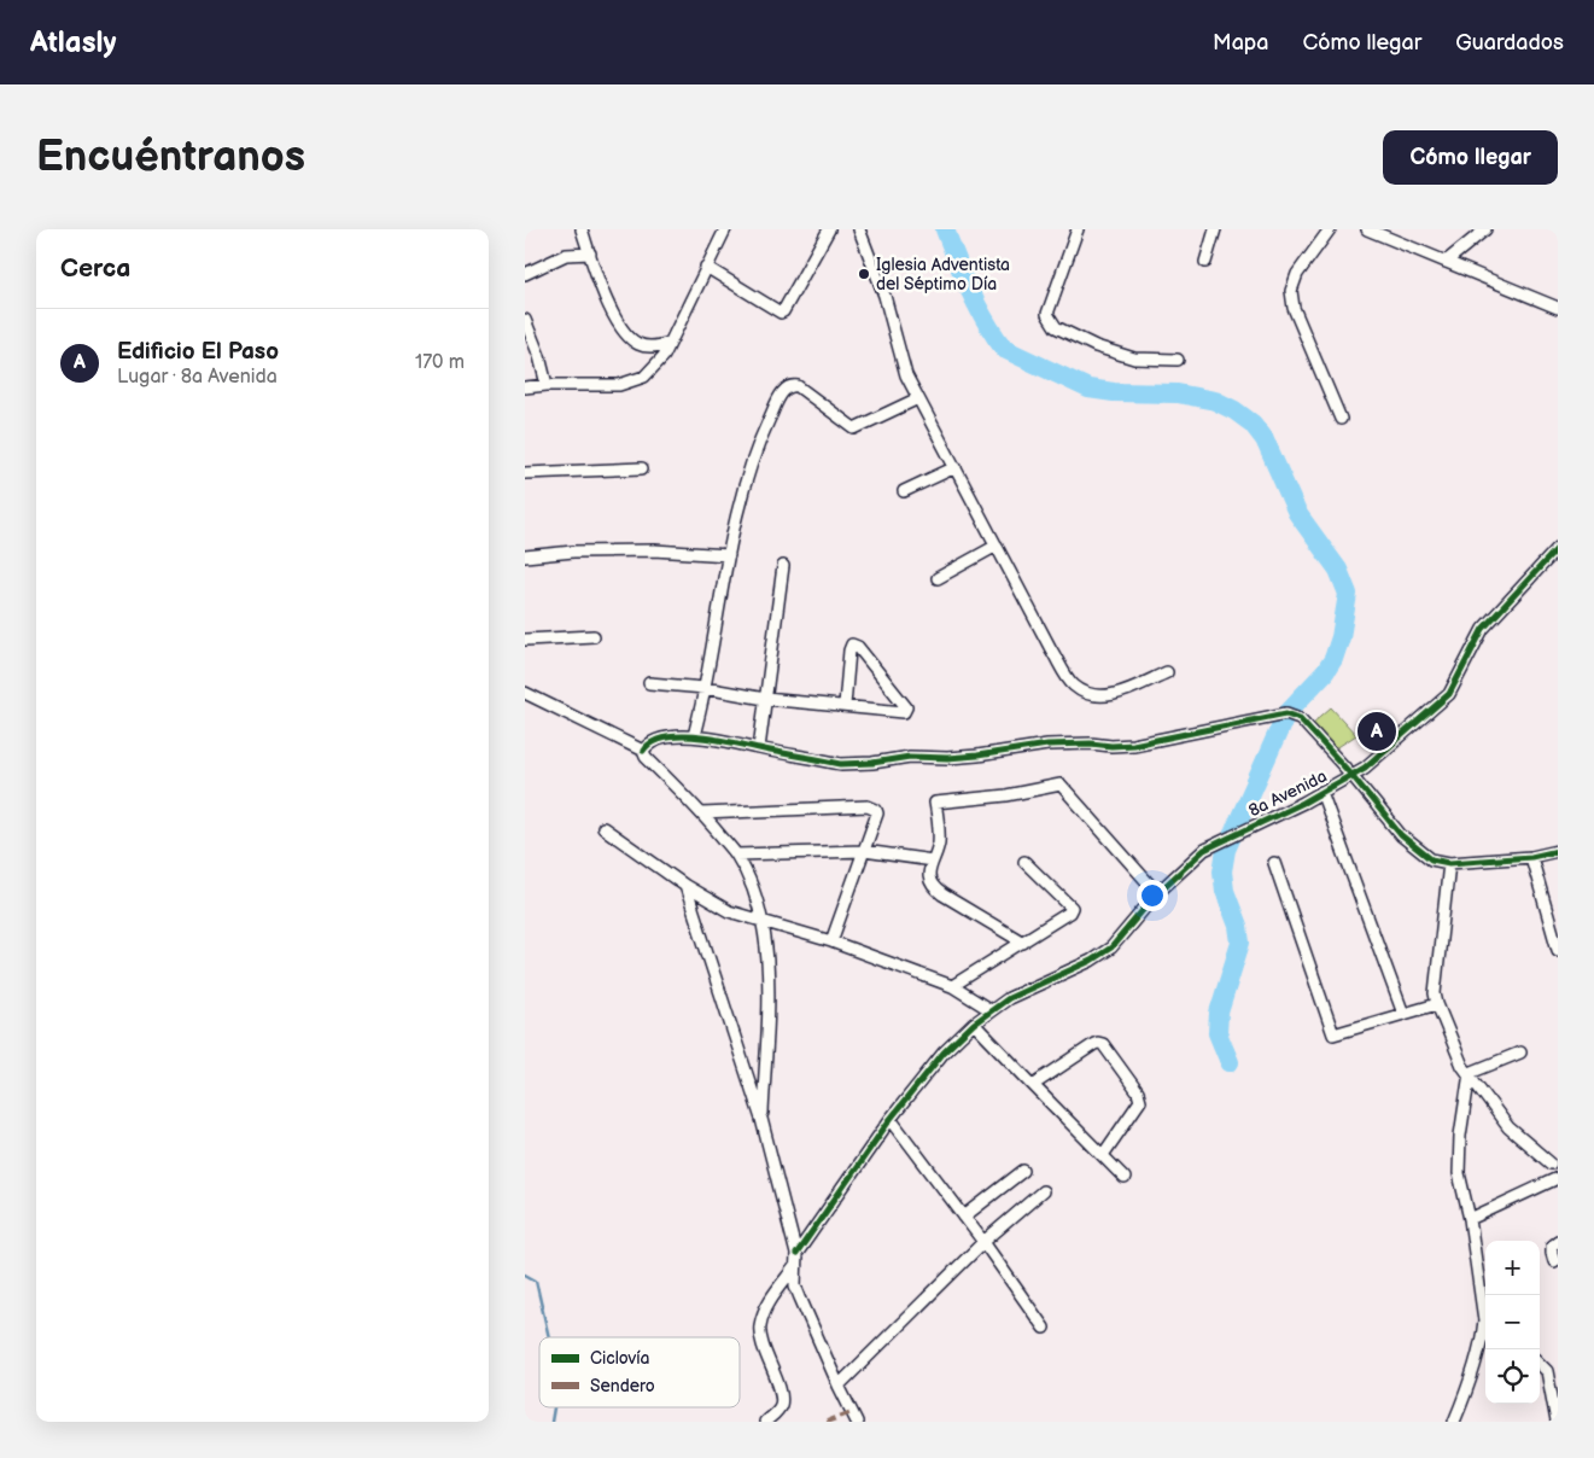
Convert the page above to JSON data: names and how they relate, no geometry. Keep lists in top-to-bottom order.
{
  "streets": {
    "street": ["8a Avenida"]
  },
  "places": ["Iglesia Adventista del Séptimo Día"],
  "legend": ["Ciclovía", "Sendero"],
  "page": {
    "header": "Atlasly",
    "nav": ["Mapa", "Cómo llegar", "Guardados"],
    "buttons": "Cómo llegar",
    "title": "Encuéntranos",
    "heading": "Cerca",
    "list": [
      {
        "mark": "A",
        "name": "Edificio El Paso",
        "note": "Lugar · 8a Avenida",
        "value": "170 m"
      }
    ],
    "pins": "A",
    "map_buttons": ["+", "−"]
  }
}
